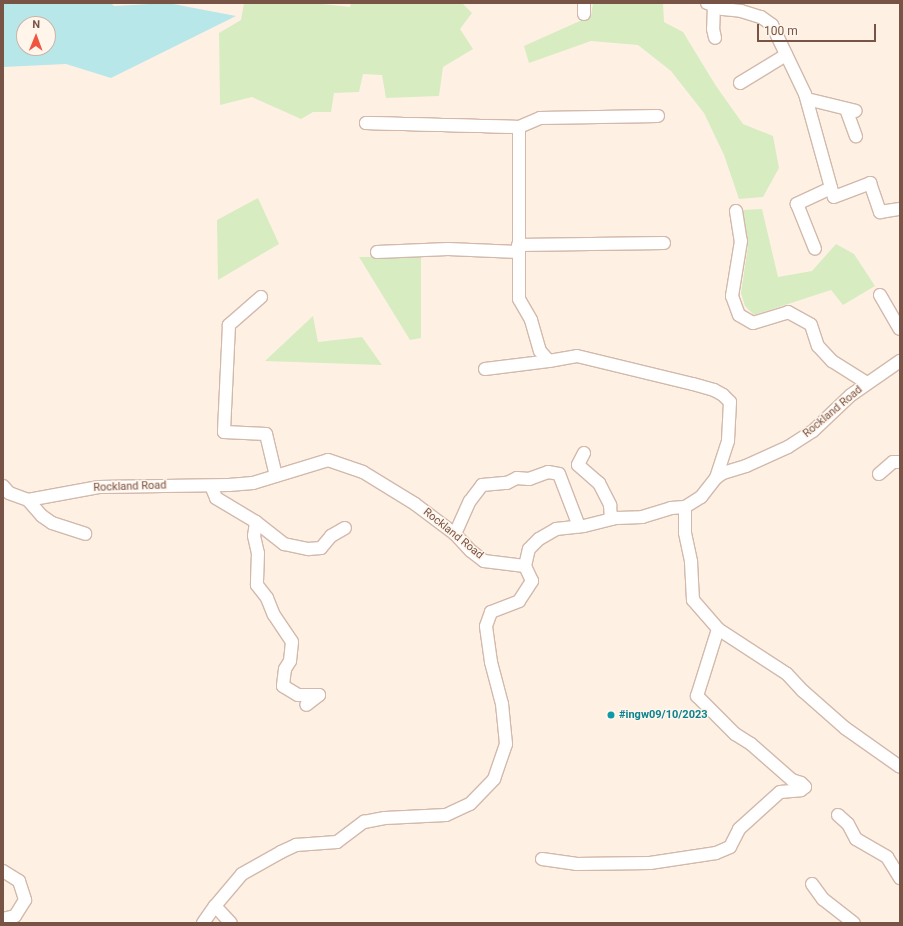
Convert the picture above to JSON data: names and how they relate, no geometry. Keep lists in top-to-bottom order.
{
  "streets": {
    "street": ["Rockland Road"]
  },
  "places": ["#ingw09/10/2023"],
  "scale_bar": "100 m",
  "north": "top"
}
